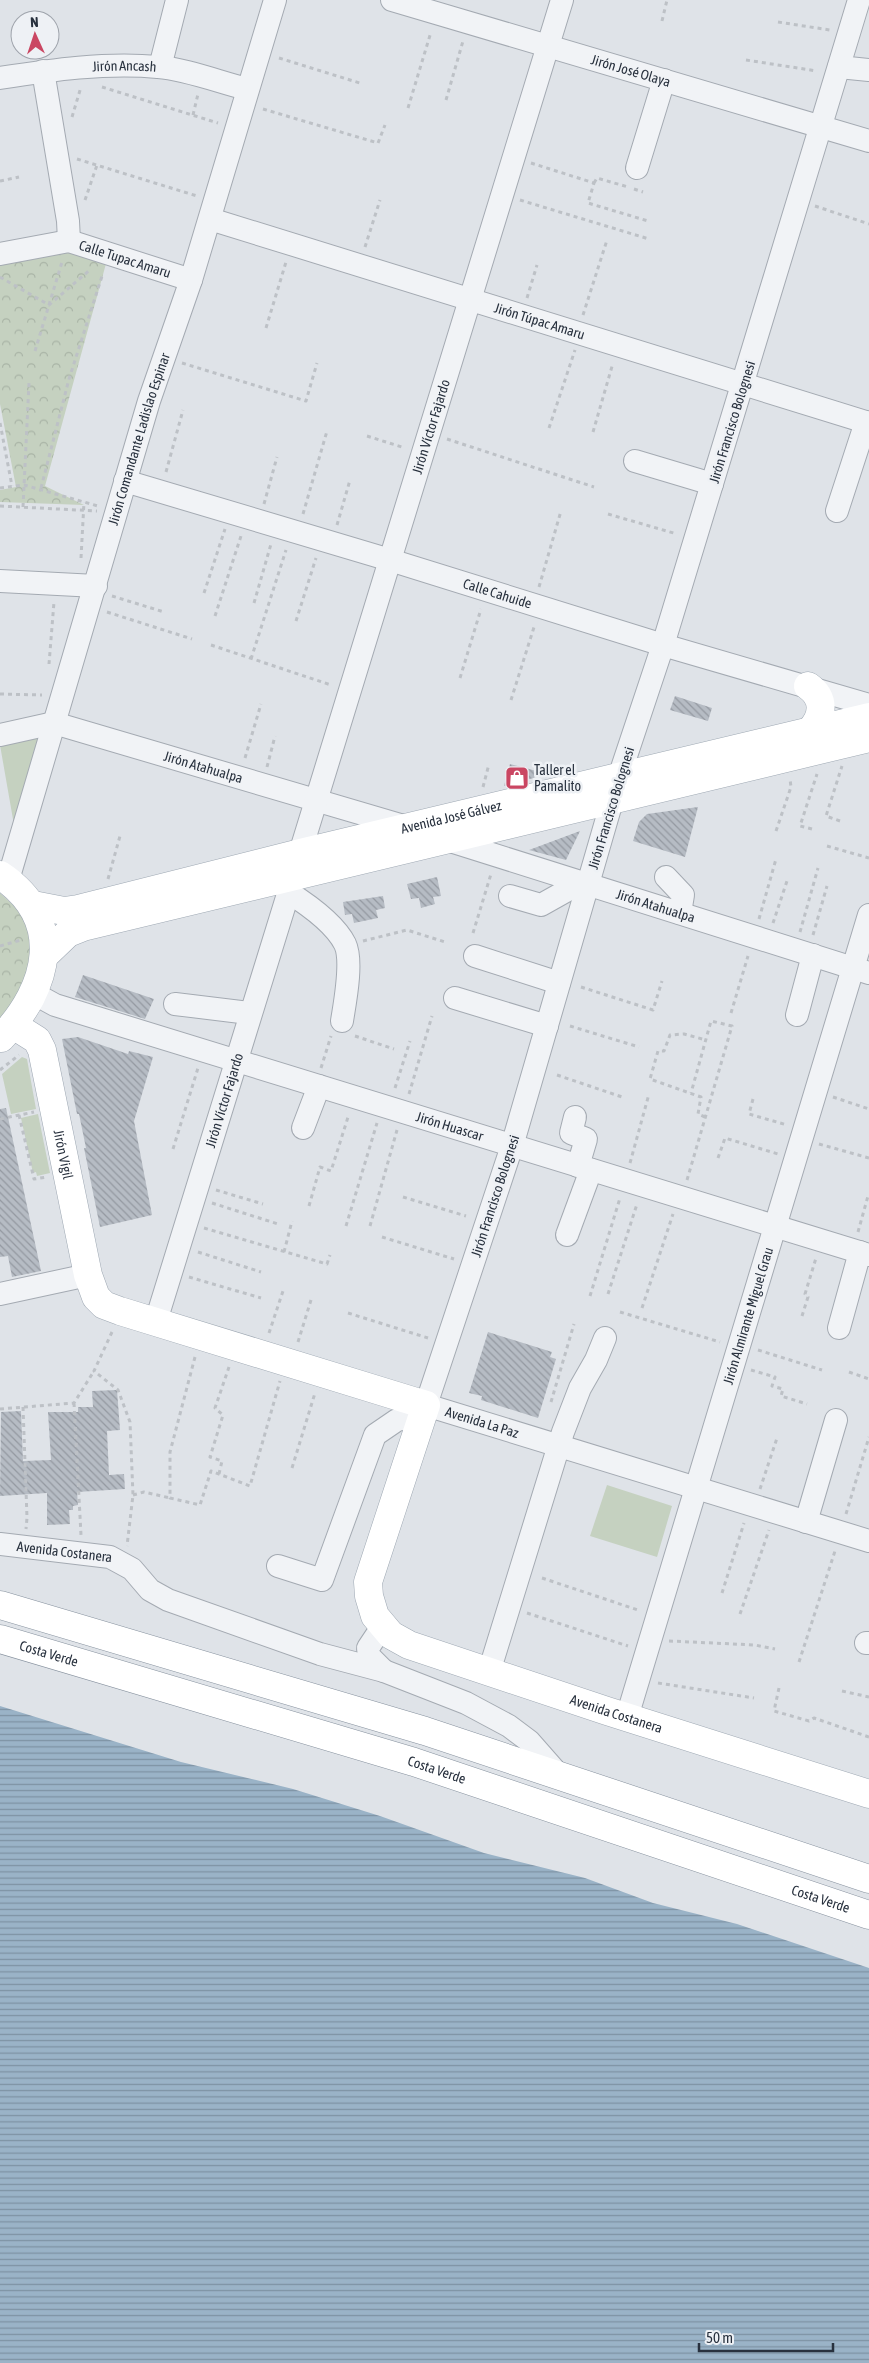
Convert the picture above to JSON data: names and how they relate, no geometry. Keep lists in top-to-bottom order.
{
  "streets": {
    "main road": [
      "Jirón Francisco Bolognesi",
      "Avenida José Gálvez",
      "Jirón Vigil",
      "Avenida La Paz",
      "Avenida Costanera",
      "Costa Verde"
    ],
    "street": [
      "Jirón Ancash",
      "Jirón José Olaya",
      "Calle Tupac Amaru",
      "Jirón Túpac Amaru",
      "Jirón Víctor Fajardo",
      "Jirón Comandante Ladislao Espinar",
      "Calle Cahuide",
      "Jirón Atahualpa",
      "Jirón Huascar",
      "Jirón Almirante Miguel Grau"
    ]
  },
  "crossings": [
    ["Jirón Ancash", "Jirón Comandante Ladislao Espinar"],
    ["Jirón José Olaya", "Jirón Francisco Bolognesi"],
    ["Jirón José Olaya", "Jirón Víctor Fajardo"],
    ["Calle Tupac Amaru", "Jirón Comandante Ladislao Espinar"],
    ["Jirón Túpac Amaru", "Jirón Francisco Bolognesi"],
    ["Jirón Túpac Amaru", "Jirón Víctor Fajardo"],
    ["Jirón Túpac Amaru", "Jirón Comandante Ladislao Espinar"],
    ["Jirón Francisco Bolognesi", "Calle Cahuide"],
    ["Jirón Francisco Bolognesi", "Jirón Atahualpa"],
    ["Jirón Francisco Bolognesi", "Avenida José Gálvez"],
    ["Jirón Francisco Bolognesi", "Jirón Huascar"],
    ["Jirón Francisco Bolognesi", "Avenida La Paz"],
    ["Jirón Francisco Bolognesi", "Avenida Costanera"],
    ["Jirón Víctor Fajardo", "Calle Cahuide"],
    ["Jirón Víctor Fajardo", "Jirón Atahualpa"],
    ["Jirón Víctor Fajardo", "Avenida José Gálvez"],
    ["Jirón Víctor Fajardo", "Jirón Huascar"],
    ["Jirón Víctor Fajardo", "Avenida La Paz"],
    ["Jirón Comandante Ladislao Espinar", "Calle Cahuide"],
    ["Jirón Comandante Ladislao Espinar", "Jirón Atahualpa"],
    ["Jirón Atahualpa", "Avenida José Gálvez"],
    ["Jirón Atahualpa", "Jirón Almirante Miguel Grau"],
    ["Jirón Huascar", "Jirón Almirante Miguel Grau"],
    ["Jirón Vigil", "Avenida La Paz"],
    ["Jirón Almirante Miguel Grau", "Avenida La Paz"],
    ["Jirón Almirante Miguel Grau", "Avenida Costanera"]
  ],
  "places": {
    "shop": ["Taller el Pamalito"]
  },
  "scale_bar": "50 m",
  "north": "top"
}
